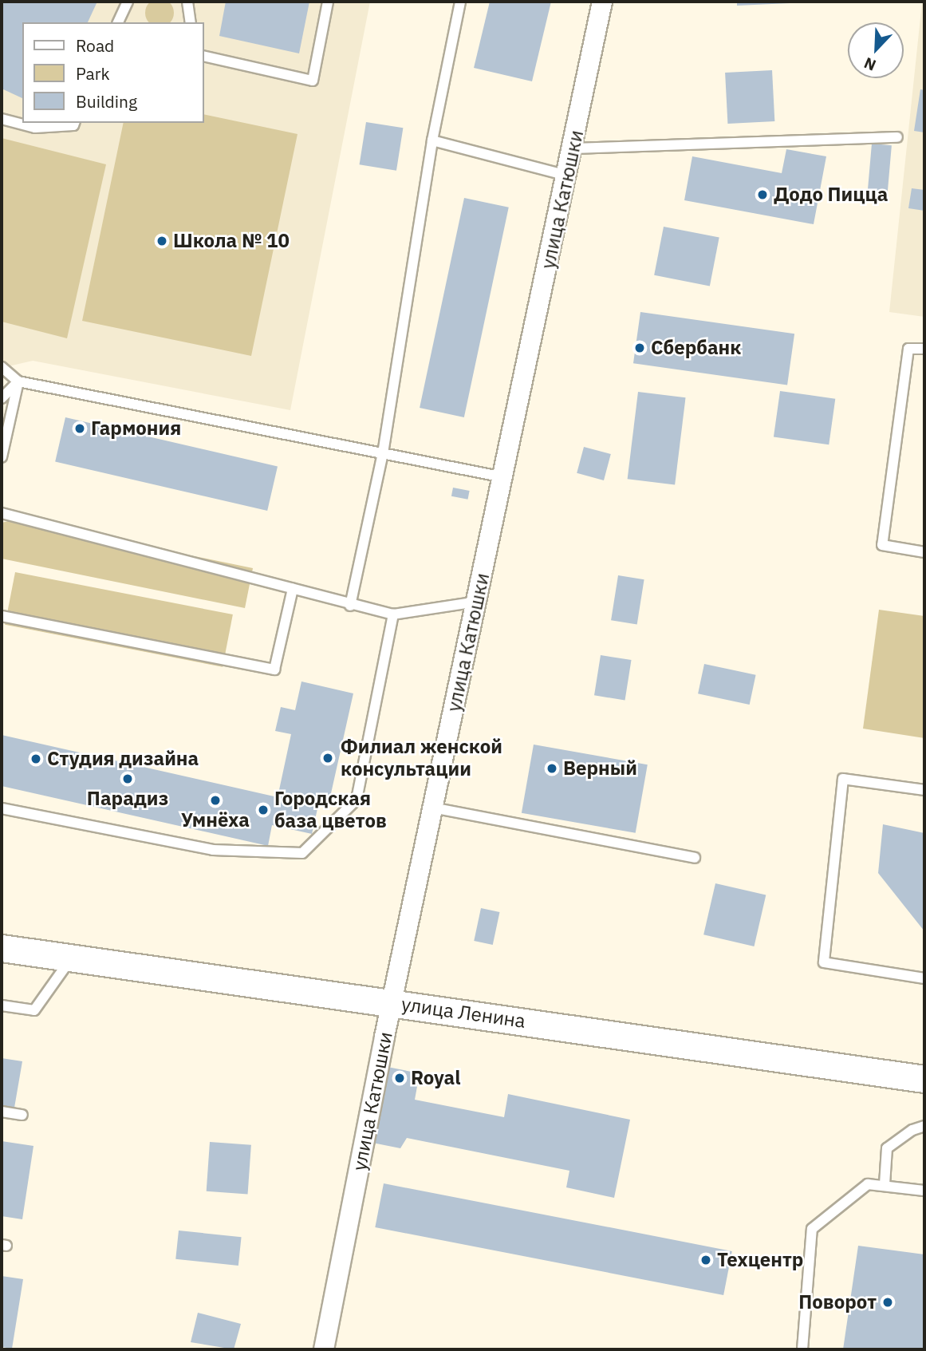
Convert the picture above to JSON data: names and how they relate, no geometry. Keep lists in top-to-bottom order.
{
  "streets": {
    "main road": ["улица Ленина"],
    "street": ["улица Катюшки"]
  },
  "crossings": [
    ["улица Катюшки", "улица Ленина"]
  ],
  "places": [
    "Додо Пицца",
    "Школа № 10",
    "Сбербанк",
    "Гармония",
    "Филиал женской консультации",
    "Студия дизайна",
    "Верный",
    "Парадиз",
    "Умнёха",
    "Городская база цветов",
    "Royal",
    "Техцентр",
    "Поворот"
  ],
  "legend": ["Road", "Park", "Building"],
  "north": "bottom left"
}
